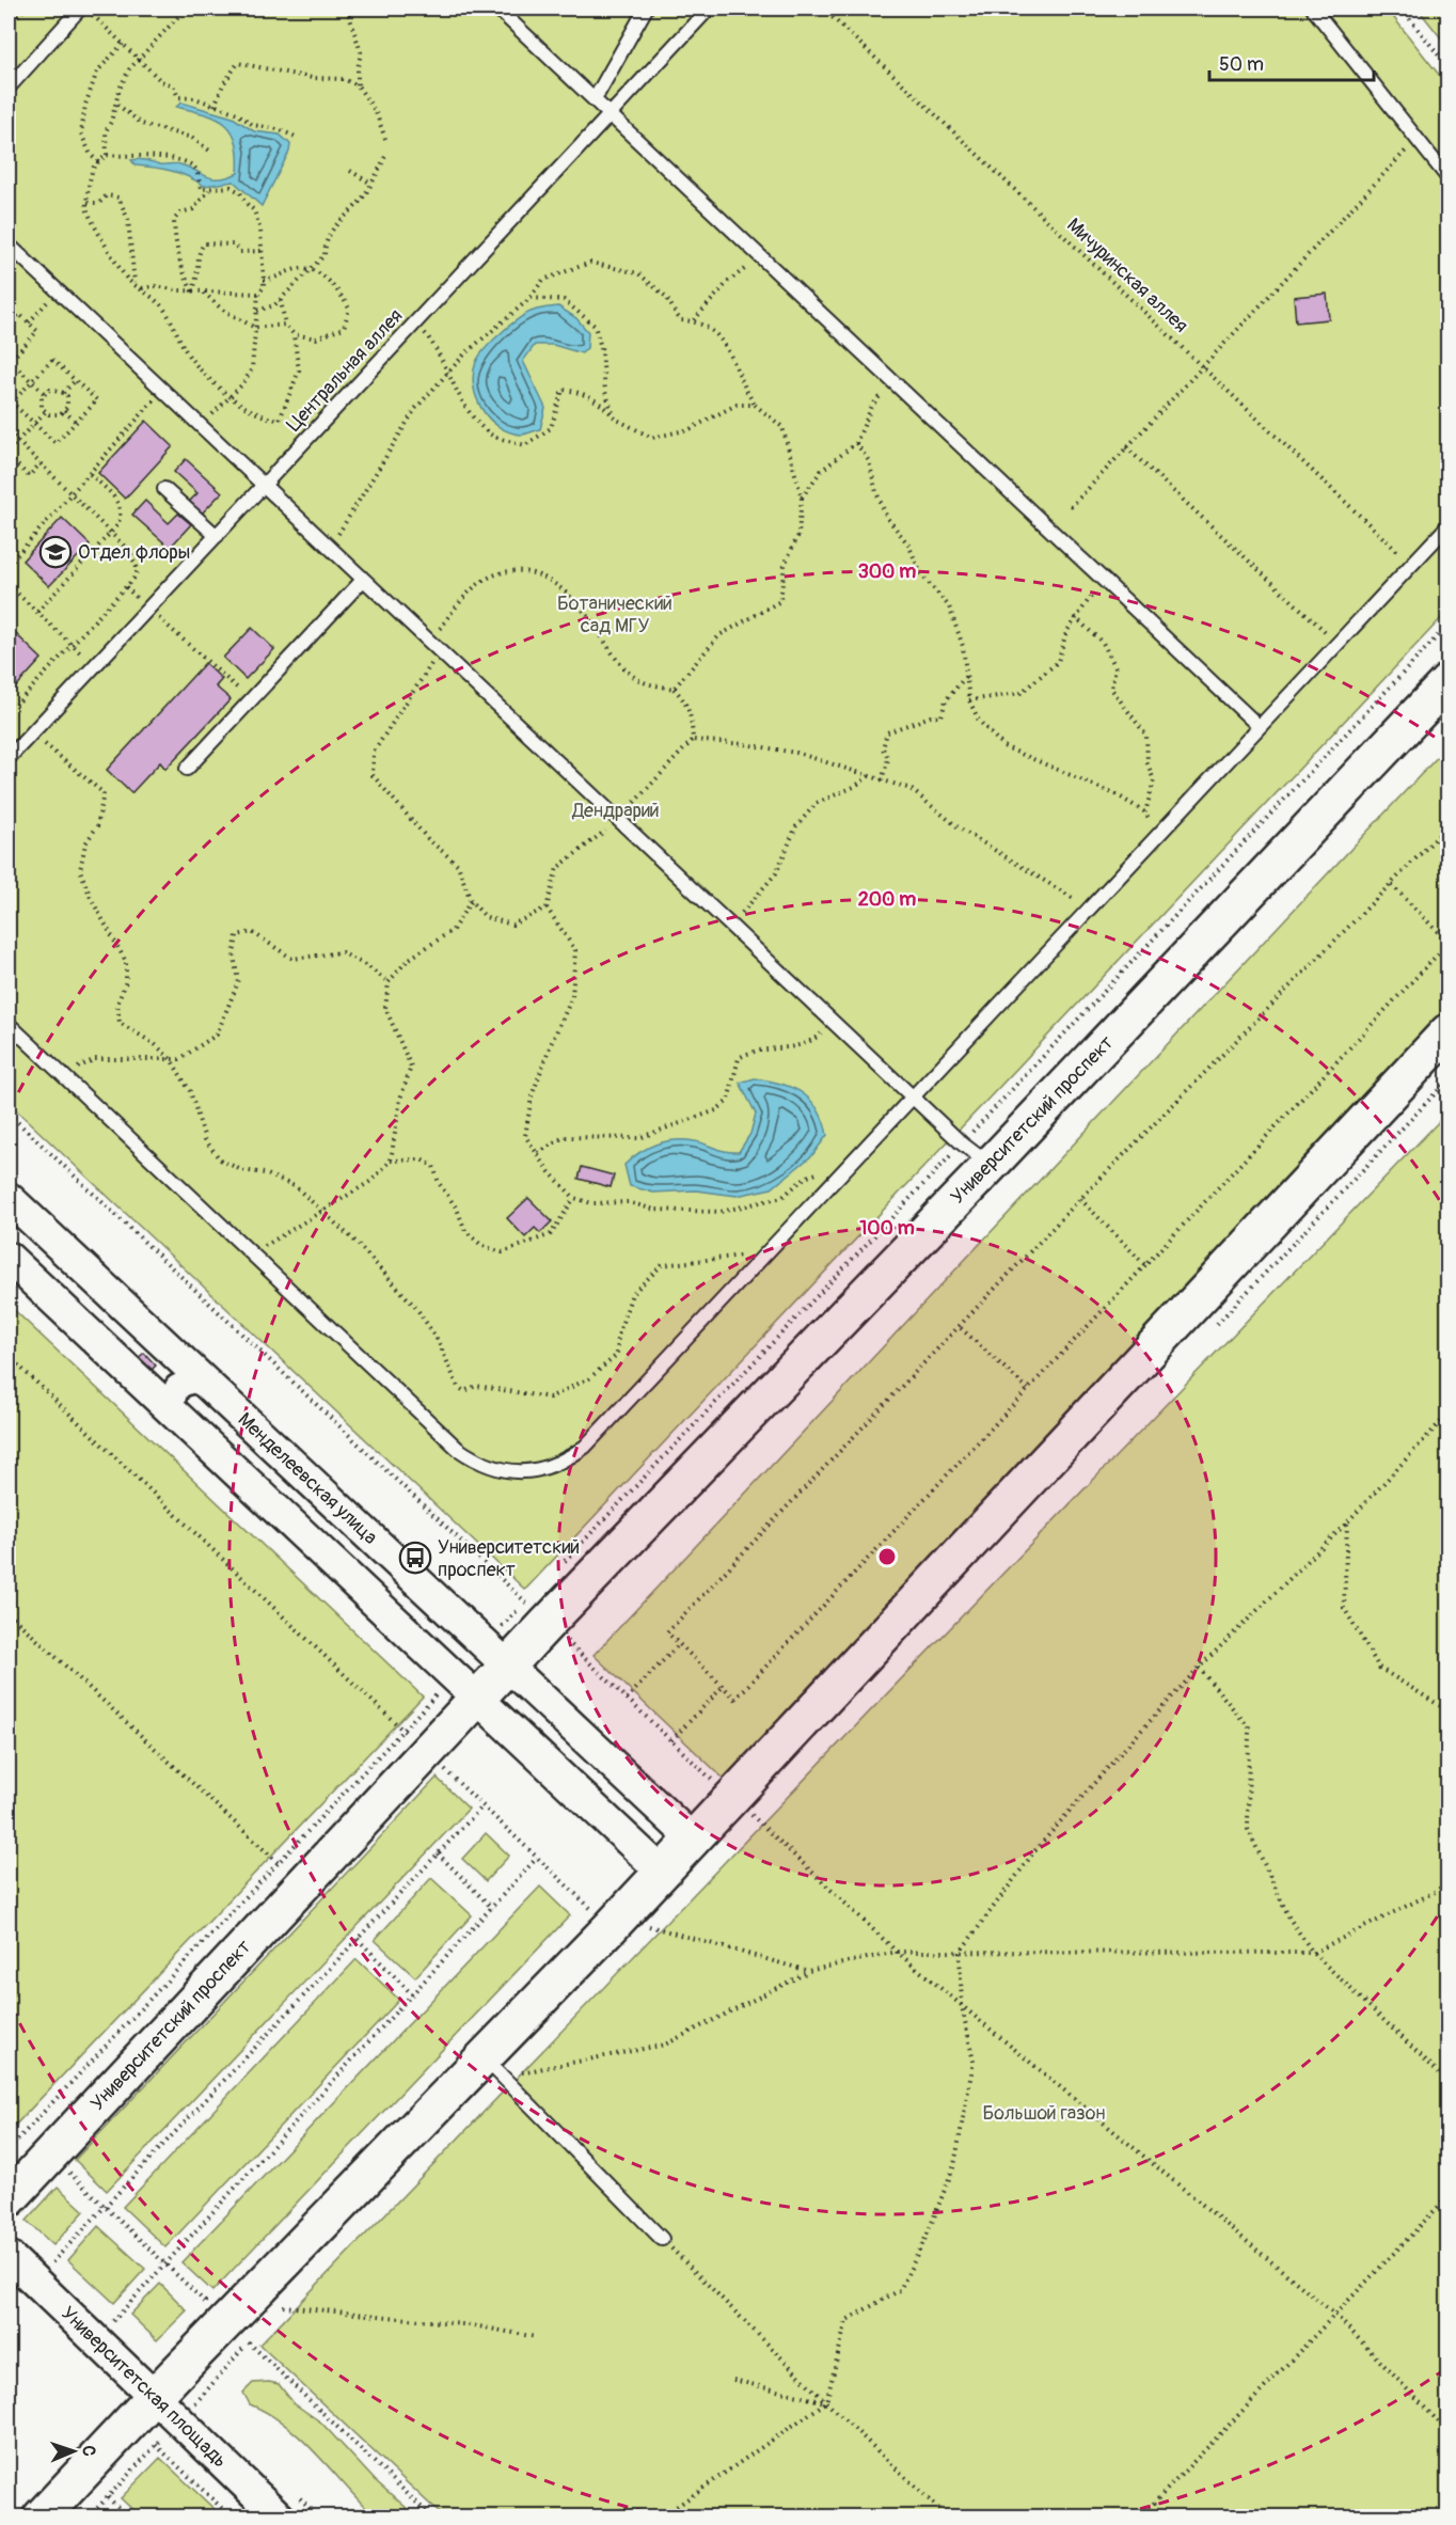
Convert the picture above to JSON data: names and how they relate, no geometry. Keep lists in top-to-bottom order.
{
  "streets": {
    "main road": ["Университетский проспект"],
    "street": ["Менделеевская улица", "Университетская площадь"],
    "lane": ["Центральная аллея"],
    "path": ["Мичуринская аллея"]
  },
  "crossings": [
    ["Университетский проспект", "Менделеевская улица"]
  ],
  "parks": ["Ботанический сад МГУ", "Дендрарий", "Большой газон"],
  "places": {
    "school or university": ["Отдел флоры"],
    "bus stop": ["Университетский проспект"]
  },
  "scale_bar": "50 m",
  "north": "right",
  "rings": ["300 m", "200 m", "100 m"]
}
